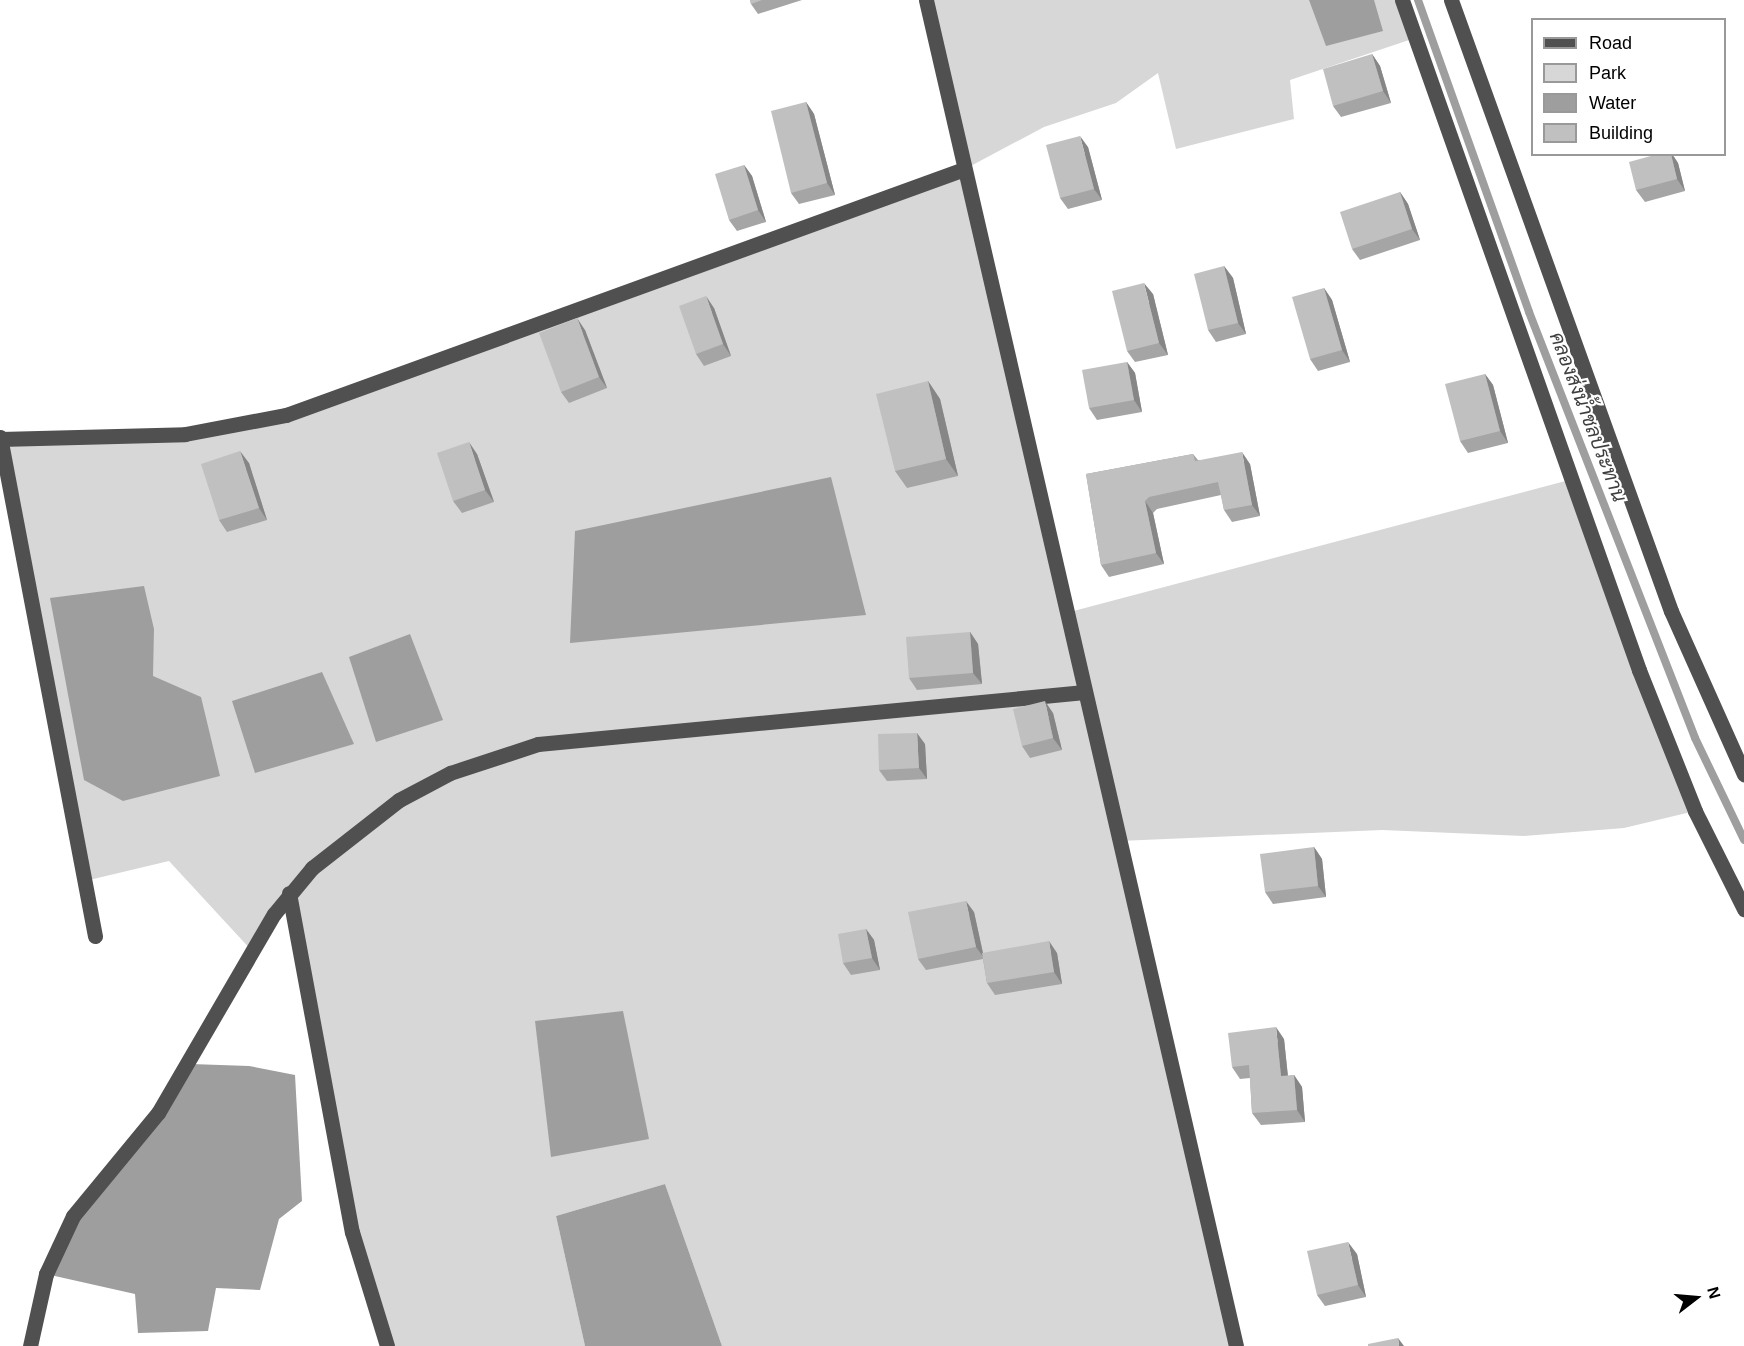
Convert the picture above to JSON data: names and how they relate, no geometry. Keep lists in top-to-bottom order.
{
  "water": ["คลองส่งน้ำชลประทาน"],
  "legend": [
    "Road",
    "Park",
    "Water",
    "Building"
  ],
  "north": "right"
}
